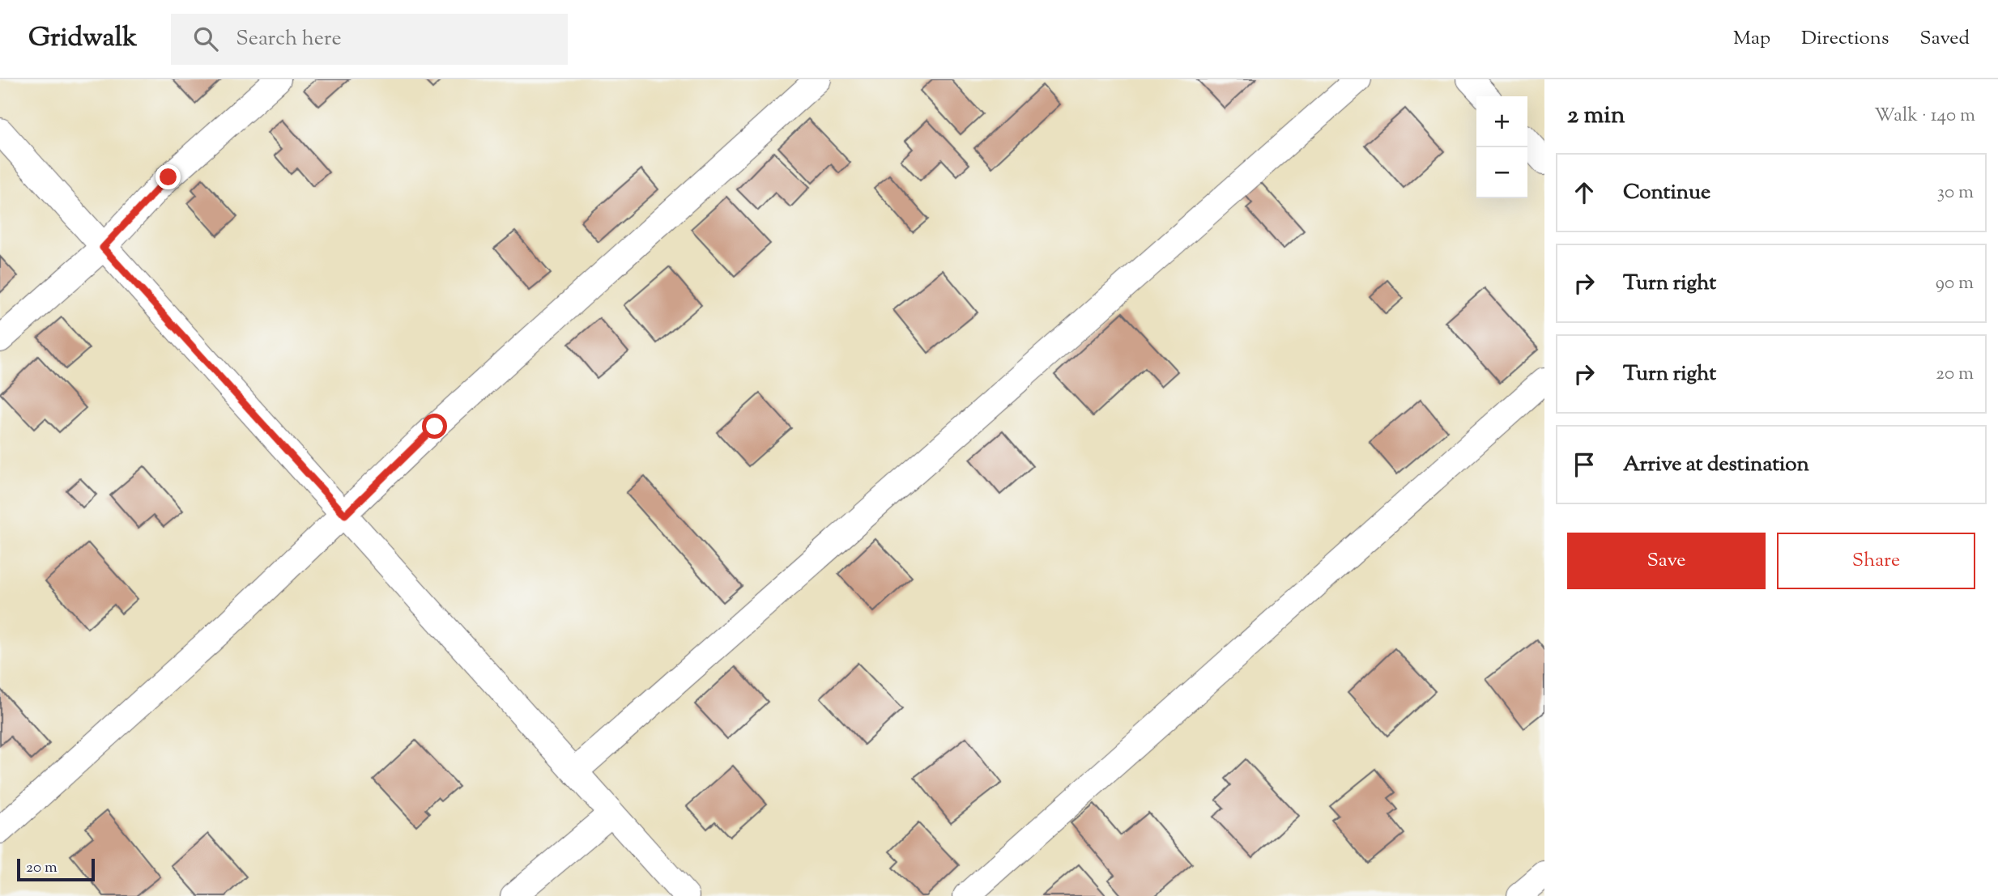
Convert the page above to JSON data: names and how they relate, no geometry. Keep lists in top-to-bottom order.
{
  "scale_bar": "20 m",
  "page": {
    "header": "Gridwalk",
    "search": "Search here",
    "nav": ["Map", "Directions", "Saved"],
    "heading": ["2 min", "Walk · 140 m"],
    "map_buttons": ["+", "−"],
    "list": [
      ["Continue", "30 m"],
      ["Turn right", "90 m"],
      ["Turn right", "20 m"],
      "Arrive at destination"
    ],
    "buttons": ["Save", "Share"],
    "scale": "20 m"
  }
}
